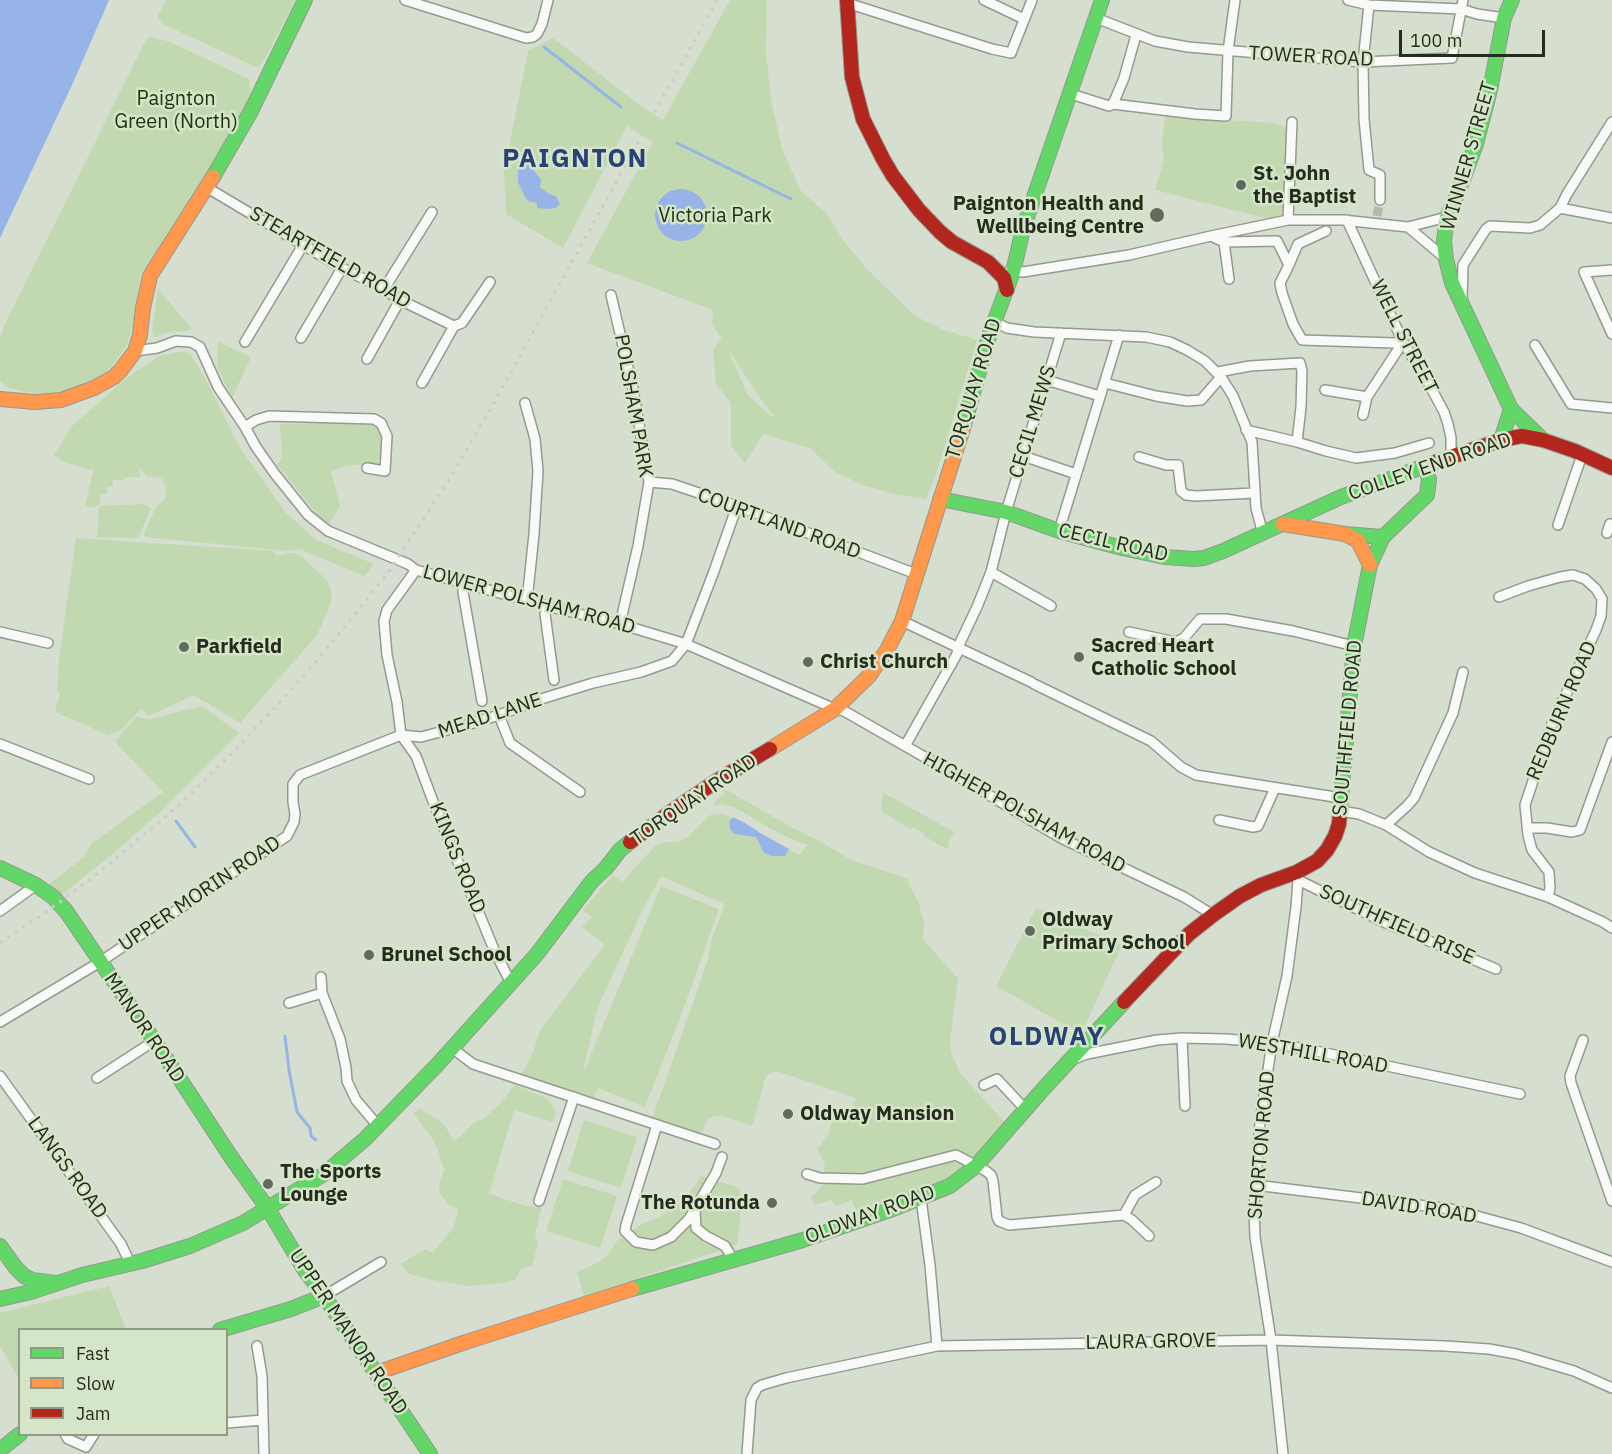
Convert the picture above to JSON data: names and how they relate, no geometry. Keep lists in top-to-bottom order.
{
  "streets": {
    "main road": [
      "WINNER STREET",
      "TORQUAY ROAD",
      "COLLEY END ROAD",
      "CECIL ROAD",
      "SOUTHFIELD ROAD",
      "MANOR ROAD",
      "OLDWAY ROAD",
      "UPPER MANOR ROAD"
    ],
    "street": [
      "TOWER ROAD",
      "STEARTFIELD ROAD",
      "WELL STREET",
      "POLSHAM PARK",
      "CECIL MEWS",
      "COURTLAND ROAD",
      "LOWER POLSHAM ROAD",
      "REDBURN ROAD",
      "MEAD LANE",
      "HIGHER POLSHAM ROAD",
      "KINGS ROAD",
      "UPPER MORIN ROAD",
      "SOUTHFIELD RISE",
      "WESTHILL ROAD",
      "SHORTON ROAD",
      "LANGS ROAD",
      "DAVID ROAD",
      "LAURA GROVE"
    ]
  },
  "crossings": [
    ["TOWER ROAD", "TORQUAY ROAD"],
    ["WINNER STREET", "COLLEY END ROAD"],
    ["WELL STREET", "COLLEY END ROAD"],
    ["TORQUAY ROAD", "COURTLAND ROAD"],
    ["TORQUAY ROAD", "CECIL ROAD"],
    ["TORQUAY ROAD", "LOWER POLSHAM ROAD"],
    ["TORQUAY ROAD", "HIGHER POLSHAM ROAD"],
    ["TORQUAY ROAD", "KINGS ROAD"],
    ["TORQUAY ROAD", "MANOR ROAD"],
    ["TORQUAY ROAD", "LANGS ROAD"],
    ["TORQUAY ROAD", "UPPER MANOR ROAD"],
    ["POLSHAM PARK", "COURTLAND ROAD"],
    ["POLSHAM PARK", "LOWER POLSHAM ROAD"],
    ["CECIL MEWS", "CECIL ROAD"],
    ["CECIL MEWS", "HIGHER POLSHAM ROAD"],
    ["COLLEY END ROAD", "CECIL ROAD"],
    ["COLLEY END ROAD", "SOUTHFIELD ROAD"],
    ["LOWER POLSHAM ROAD", "MEAD LANE"],
    ["LOWER POLSHAM ROAD", "HIGHER POLSHAM ROAD"],
    ["MEAD LANE", "KINGS ROAD"],
    ["MEAD LANE", "UPPER MORIN ROAD"],
    ["SOUTHFIELD ROAD", "SOUTHFIELD RISE"],
    ["SOUTHFIELD ROAD", "SHORTON ROAD"],
    ["SOUTHFIELD ROAD", "OLDWAY ROAD"],
    ["HIGHER POLSHAM ROAD", "OLDWAY ROAD"],
    ["UPPER MORIN ROAD", "MANOR ROAD"],
    ["SOUTHFIELD RISE", "SHORTON ROAD"],
    ["MANOR ROAD", "UPPER MANOR ROAD"],
    ["WESTHILL ROAD", "SHORTON ROAD"],
    ["WESTHILL ROAD", "OLDWAY ROAD"],
    ["SHORTON ROAD", "DAVID ROAD"],
    ["SHORTON ROAD", "LAURA GROVE"],
    ["OLDWAY ROAD", "UPPER MANOR ROAD"]
  ],
  "districts": ["PAIGNTON", "OLDWAY"],
  "parks": ["Paignton Green (North)", "Victoria Park"],
  "places": [
    "St. John the Baptist",
    "Paignton Health and Welllbeing Centre",
    "Parkfield",
    "Sacred Heart Catholic School",
    "Christ Church",
    "Oldway Primary School",
    "Brunel School",
    "Oldway Mansion",
    "The Sports Lounge",
    "The Rotunda"
  ],
  "legend": ["Fast", "Slow", "Jam"],
  "scale_bar": "100 m"
}
